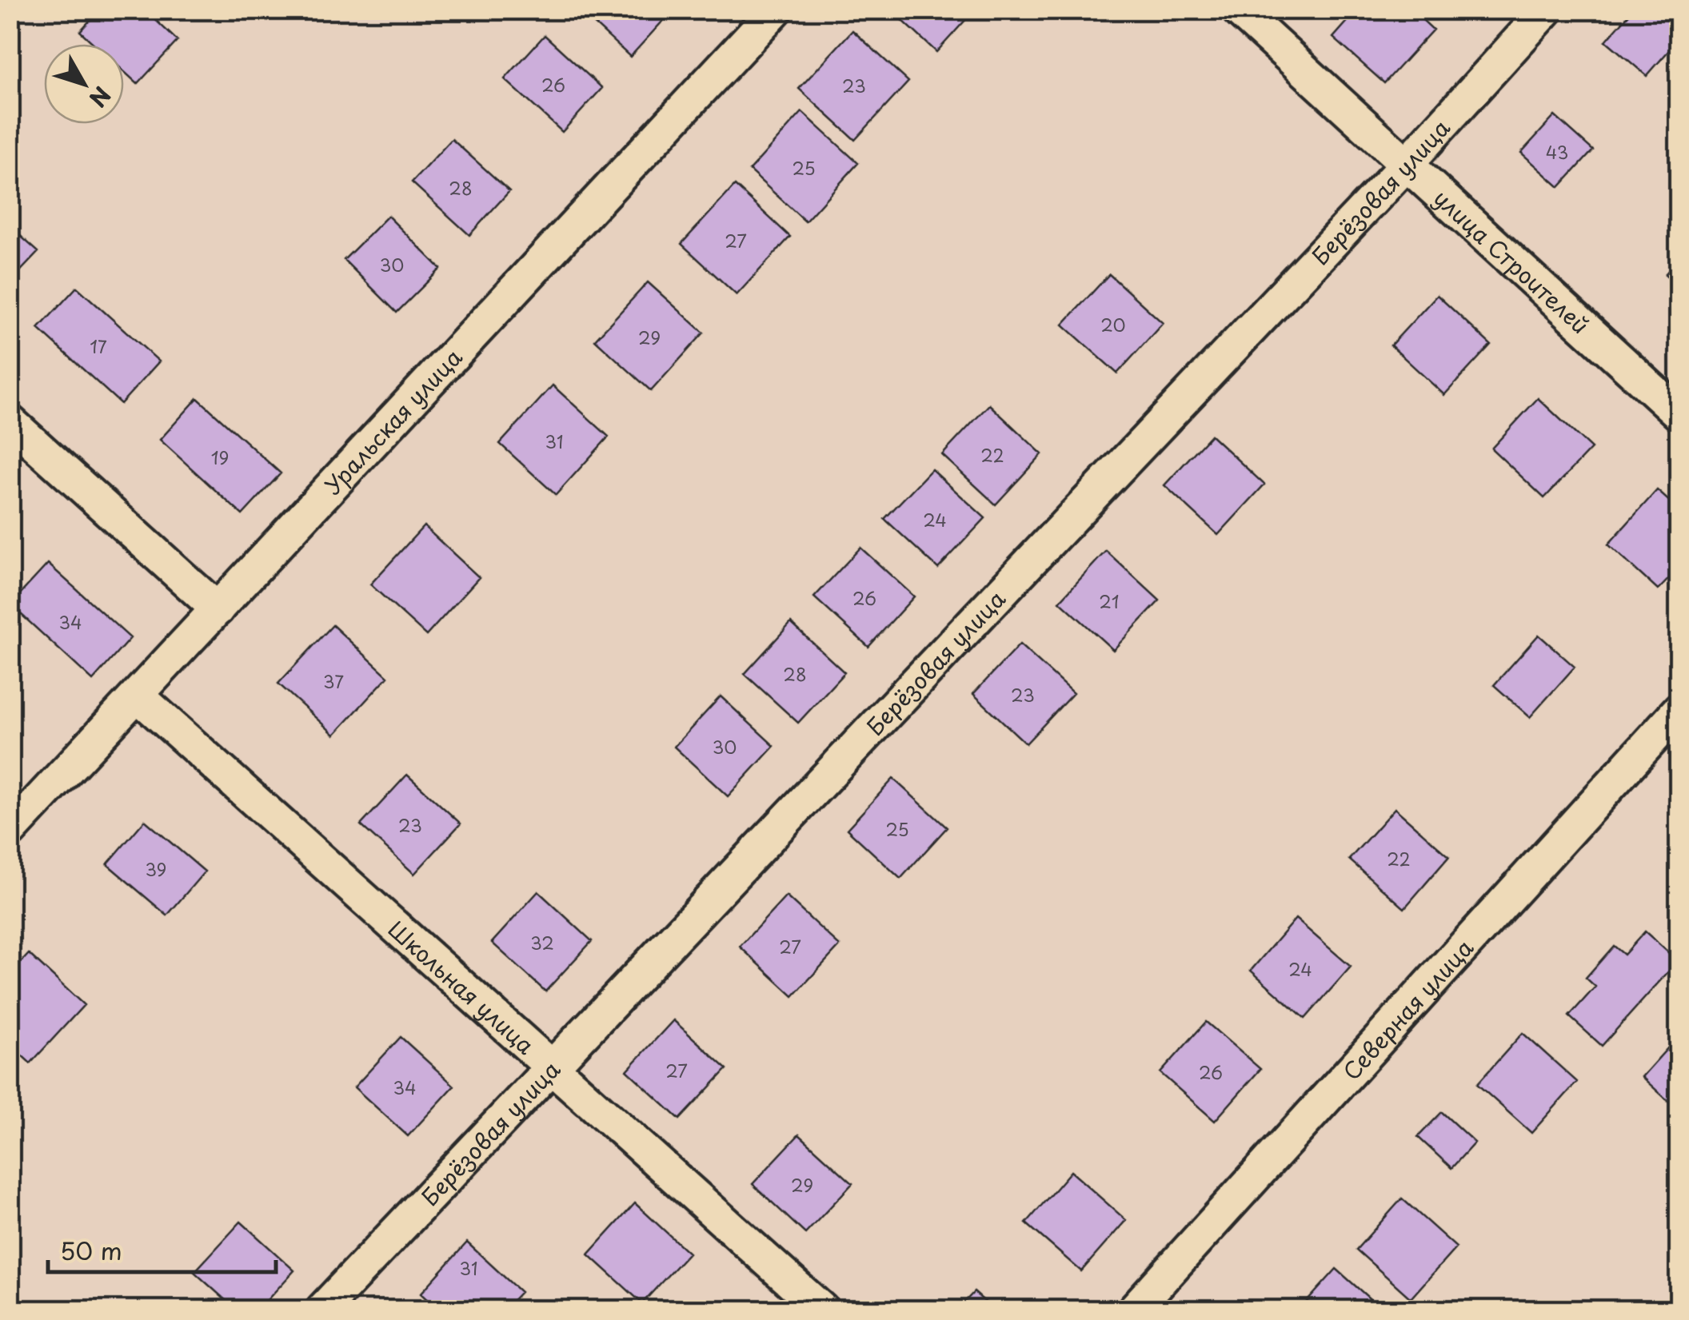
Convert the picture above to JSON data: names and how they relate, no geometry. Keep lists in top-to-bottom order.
{
  "streets": {
    "street": [
      "Берёзовая улица",
      "улица Строителей",
      "Уральская улица",
      "Школьная улица",
      "Северная улица"
    ]
  },
  "crossings": [
    ["Берёзовая улица", "улица Строителей"],
    ["Берёзовая улица", "Школьная улица"],
    ["Уральская улица", "Школьная улица"]
  ],
  "house_numbers": [
    "26",
    "23",
    "43",
    "25",
    "28",
    "27",
    "30",
    "20",
    "29",
    "17",
    "31",
    "22",
    "19",
    "24",
    "26",
    "21",
    "34",
    "28",
    "37",
    "23",
    "30",
    "23",
    "25",
    "22",
    "39",
    "32",
    "27",
    "24",
    "27",
    "26",
    "34",
    "29",
    "31"
  ],
  "scale_bar": "50 m",
  "north": "bottom right"
}
